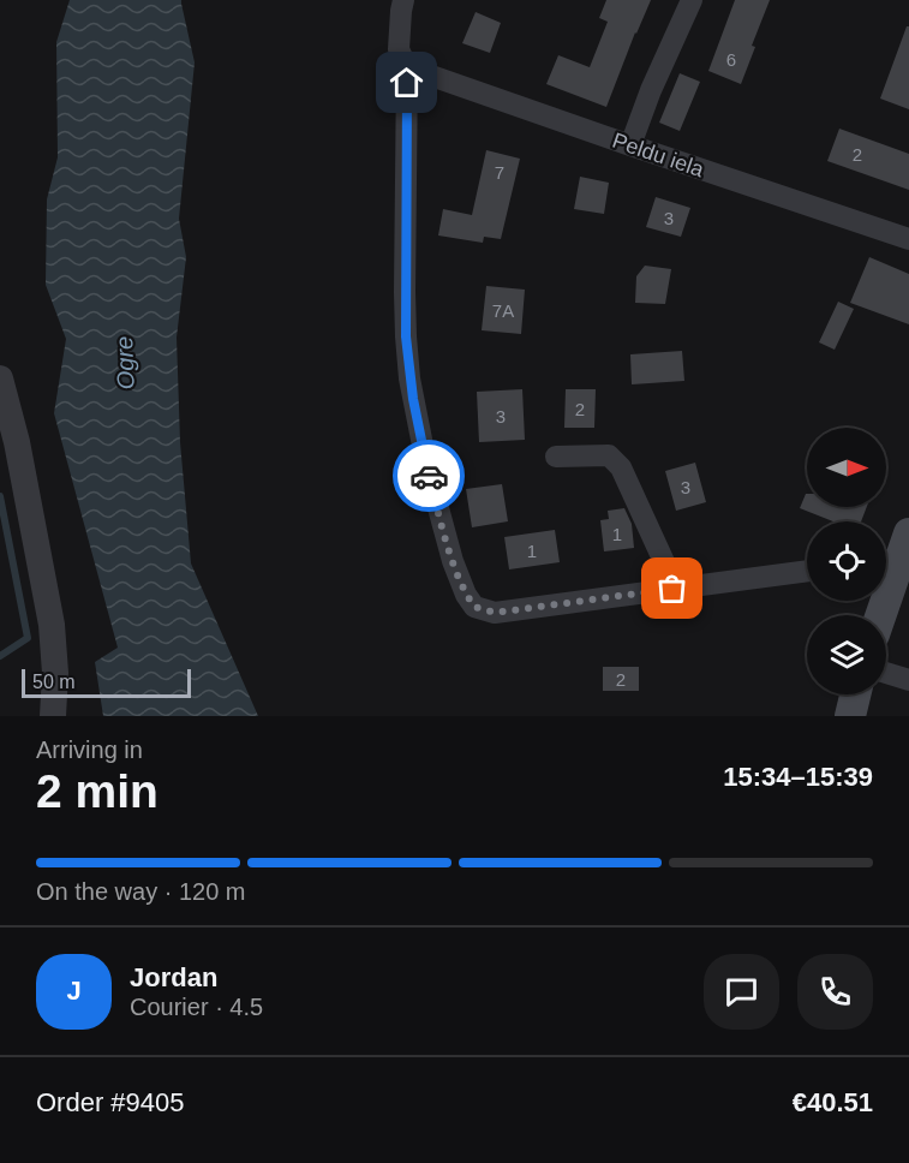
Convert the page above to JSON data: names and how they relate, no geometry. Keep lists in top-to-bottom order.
{
  "streets": {
    "street": ["Peldu iela"]
  },
  "water": ["Ogre"],
  "house_numbers": [
    "6",
    "2",
    "7",
    "3",
    "7A",
    "2",
    "3",
    "3",
    "1",
    "1",
    "2"
  ],
  "scale_bar": "50 m",
  "north": "right",
  "page": {
    "scale": "50 m",
    "heading": ["2 min", "Arriving in", "15:34–15:39"],
    "panel": [
      "Jordan",
      "Courier · 4.5",
      "Order #9405",
      "€40.51"
    ],
    "bar": "On the way · 120 m",
    "round": "J"
  }
}
